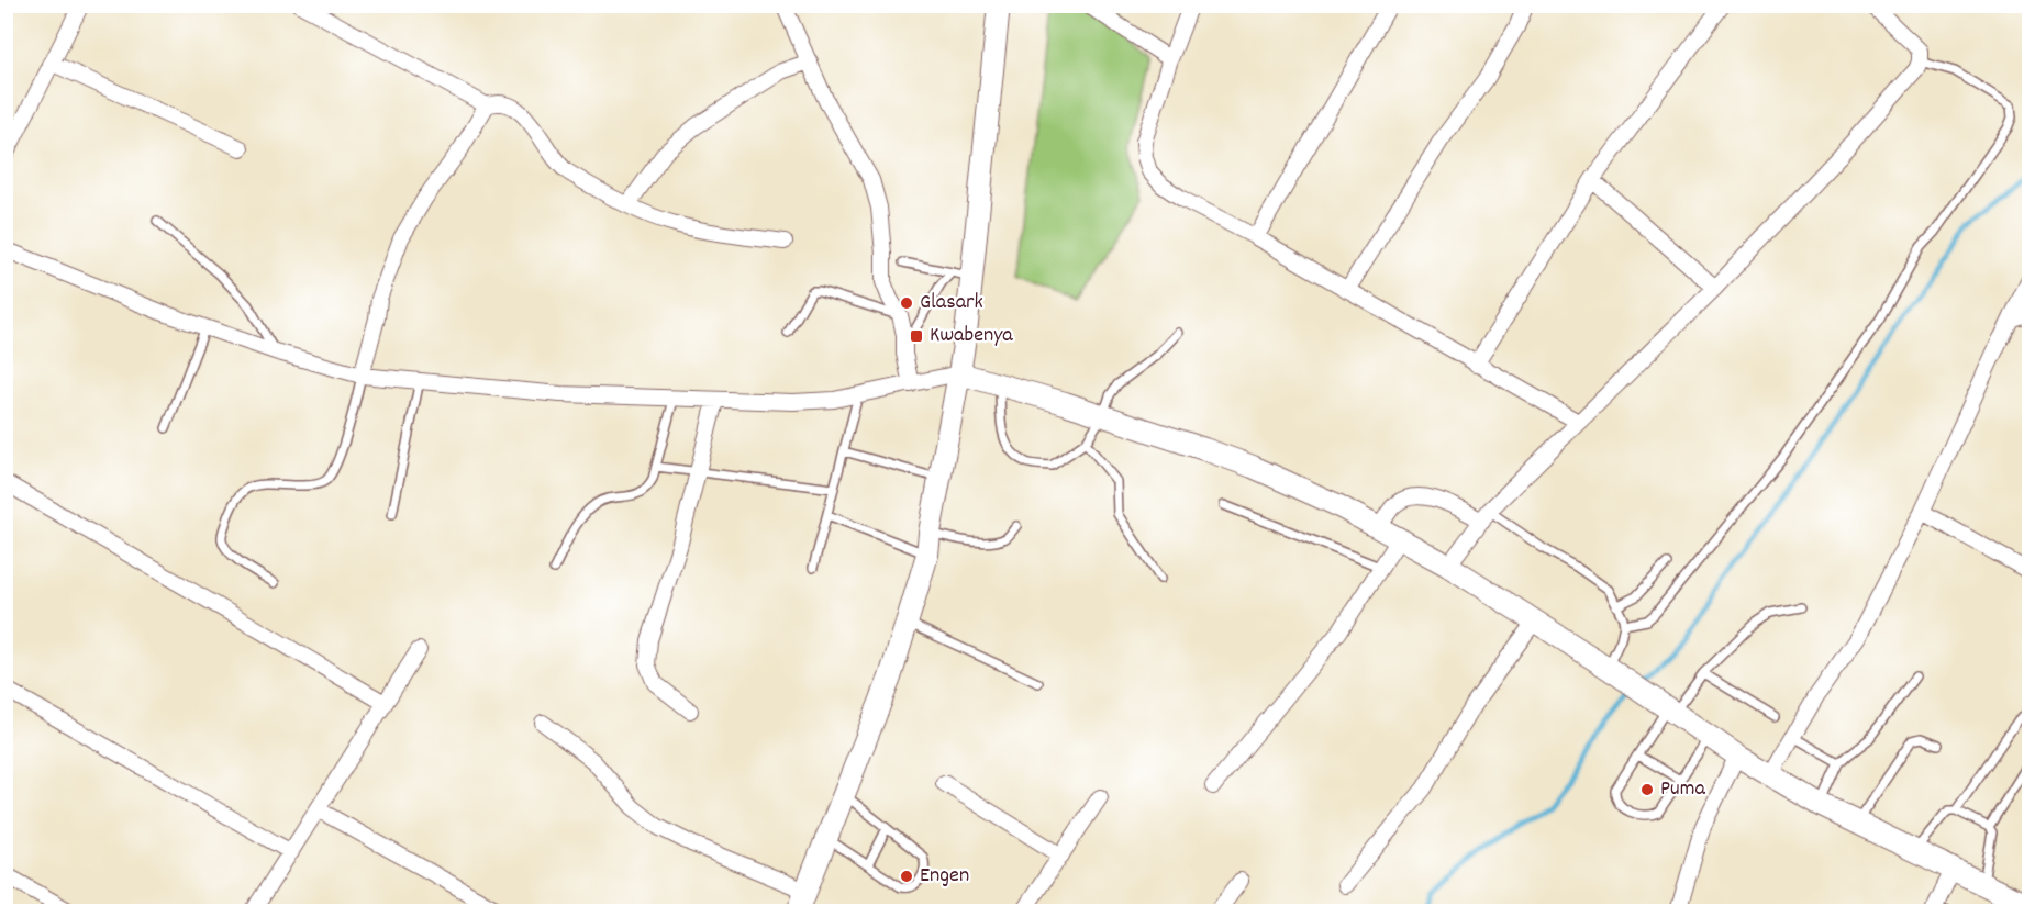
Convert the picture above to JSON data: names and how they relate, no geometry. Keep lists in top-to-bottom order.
{
  "places": {
    "other": ["Glasark", "Puma", "Engen"],
    "transit": ["Kwabenya"]
  }
}
